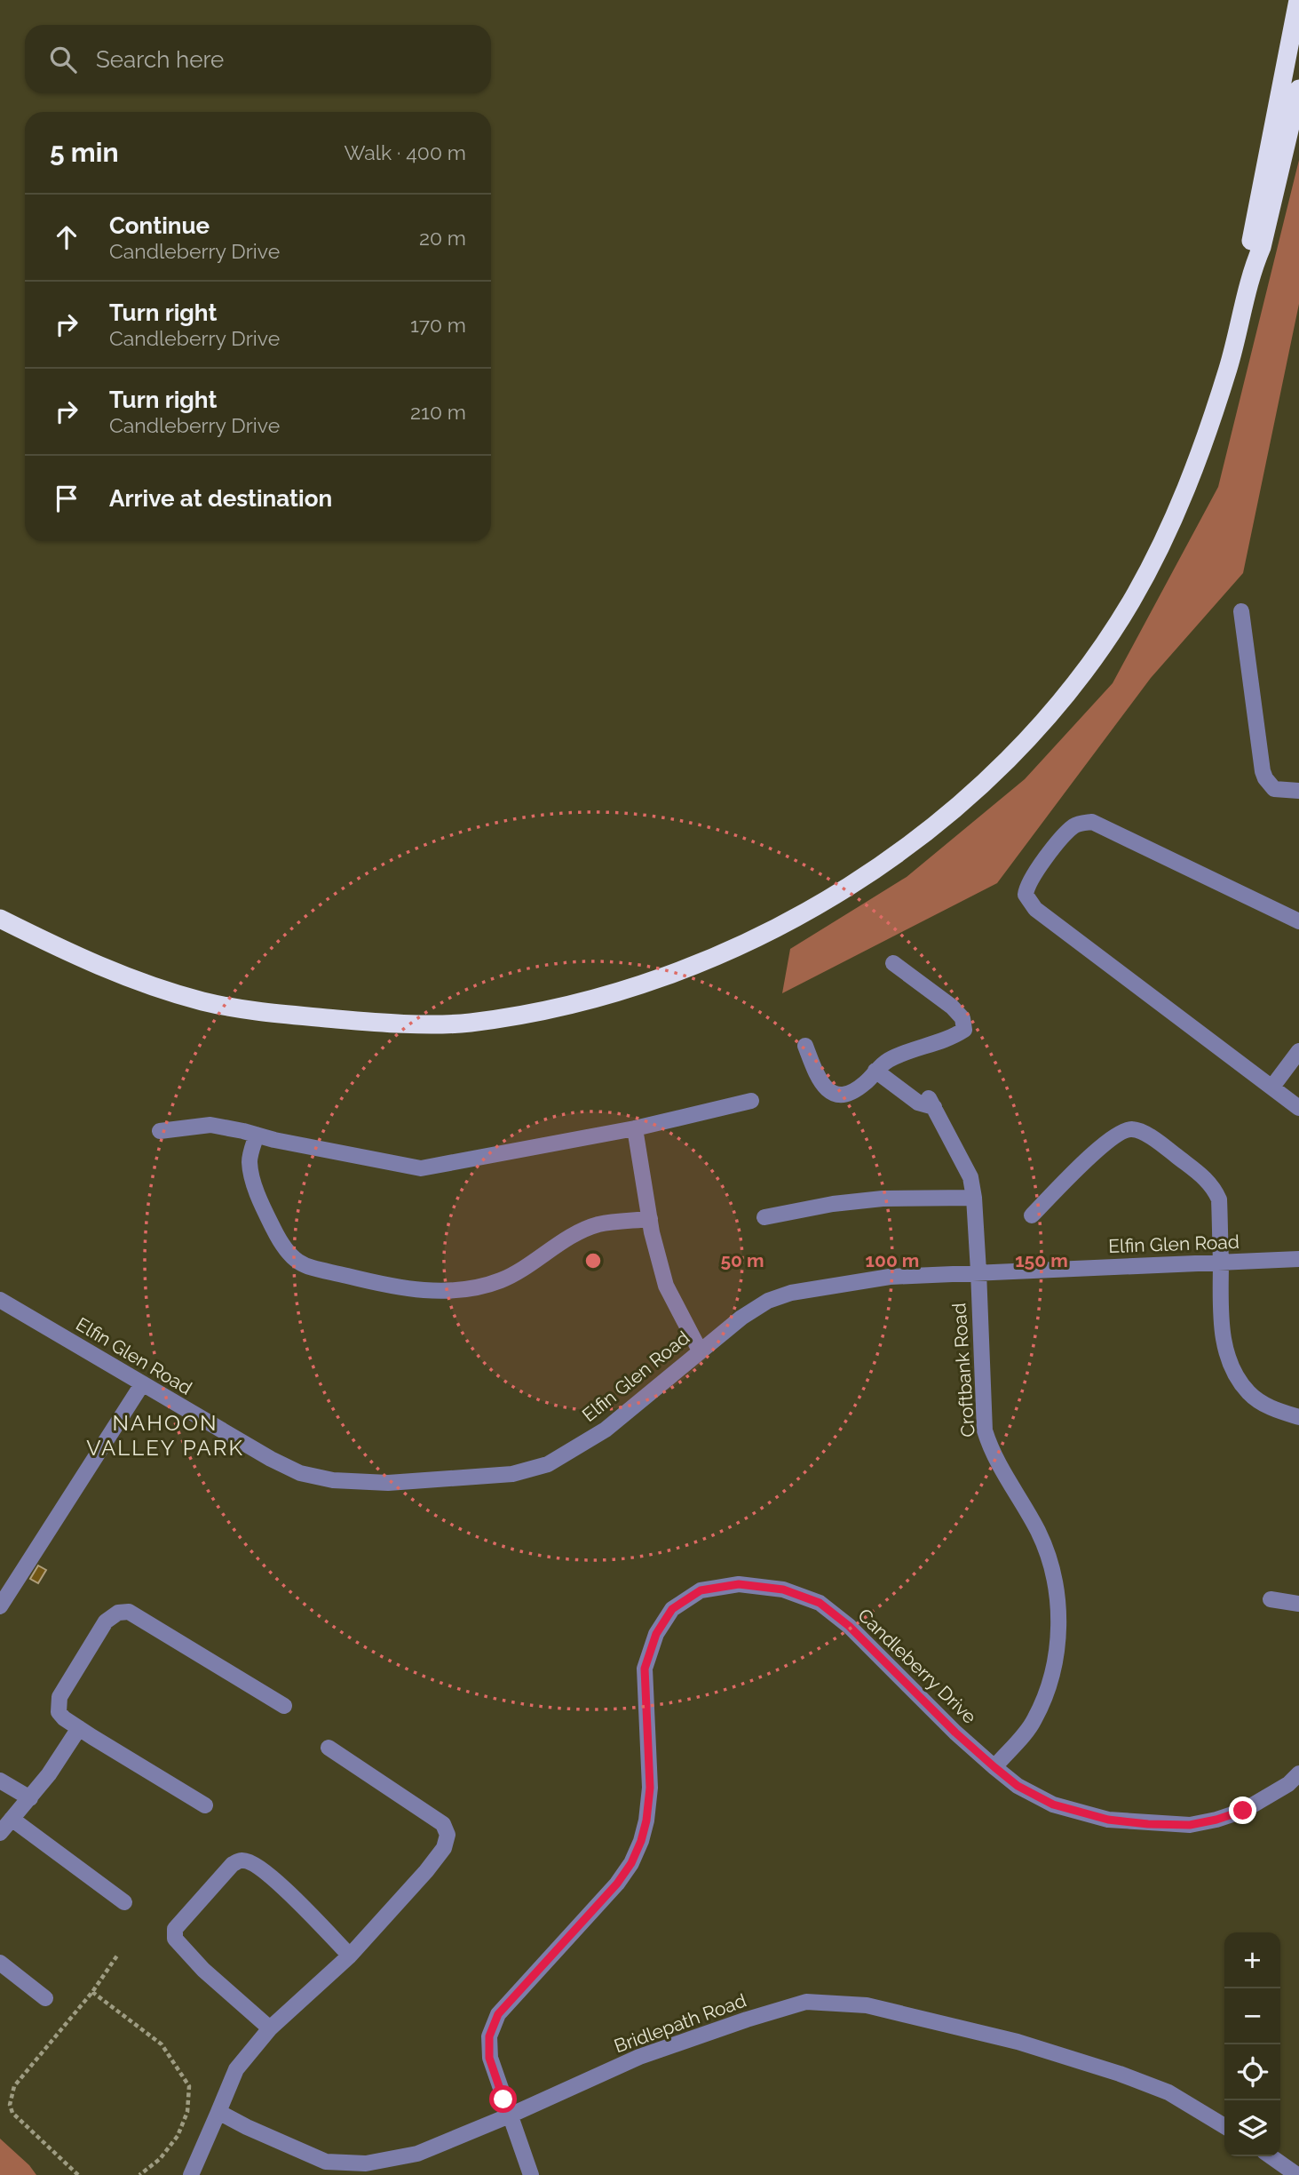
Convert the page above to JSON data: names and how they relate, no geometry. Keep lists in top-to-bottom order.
{
  "streets": {
    "street": [
      "Elfin Glen Road",
      "Croftbank Road",
      "Candleberry Drive",
      "Bridlepath Road"
    ]
  },
  "crossings": [
    ["Elfin Glen Road", "Croftbank Road"],
    ["Croftbank Road", "Candleberry Drive"],
    ["Candleberry Drive", "Bridlepath Road"]
  ],
  "districts": ["NAHOON VALLEY PARK"],
  "page": {
    "search": "Search here",
    "heading": ["5 min", "Walk · 400 m"],
    "list": [
      ["Continue", "Candleberry Drive", "20 m"],
      ["Turn right", "Candleberry Drive", "170 m"],
      ["Turn right", "Candleberry Drive", "210 m"],
      "Arrive at destination"
    ],
    "map_buttons": ["+", "−"]
  },
  "rings": ["50 m", "100 m", "150 m"]
}
